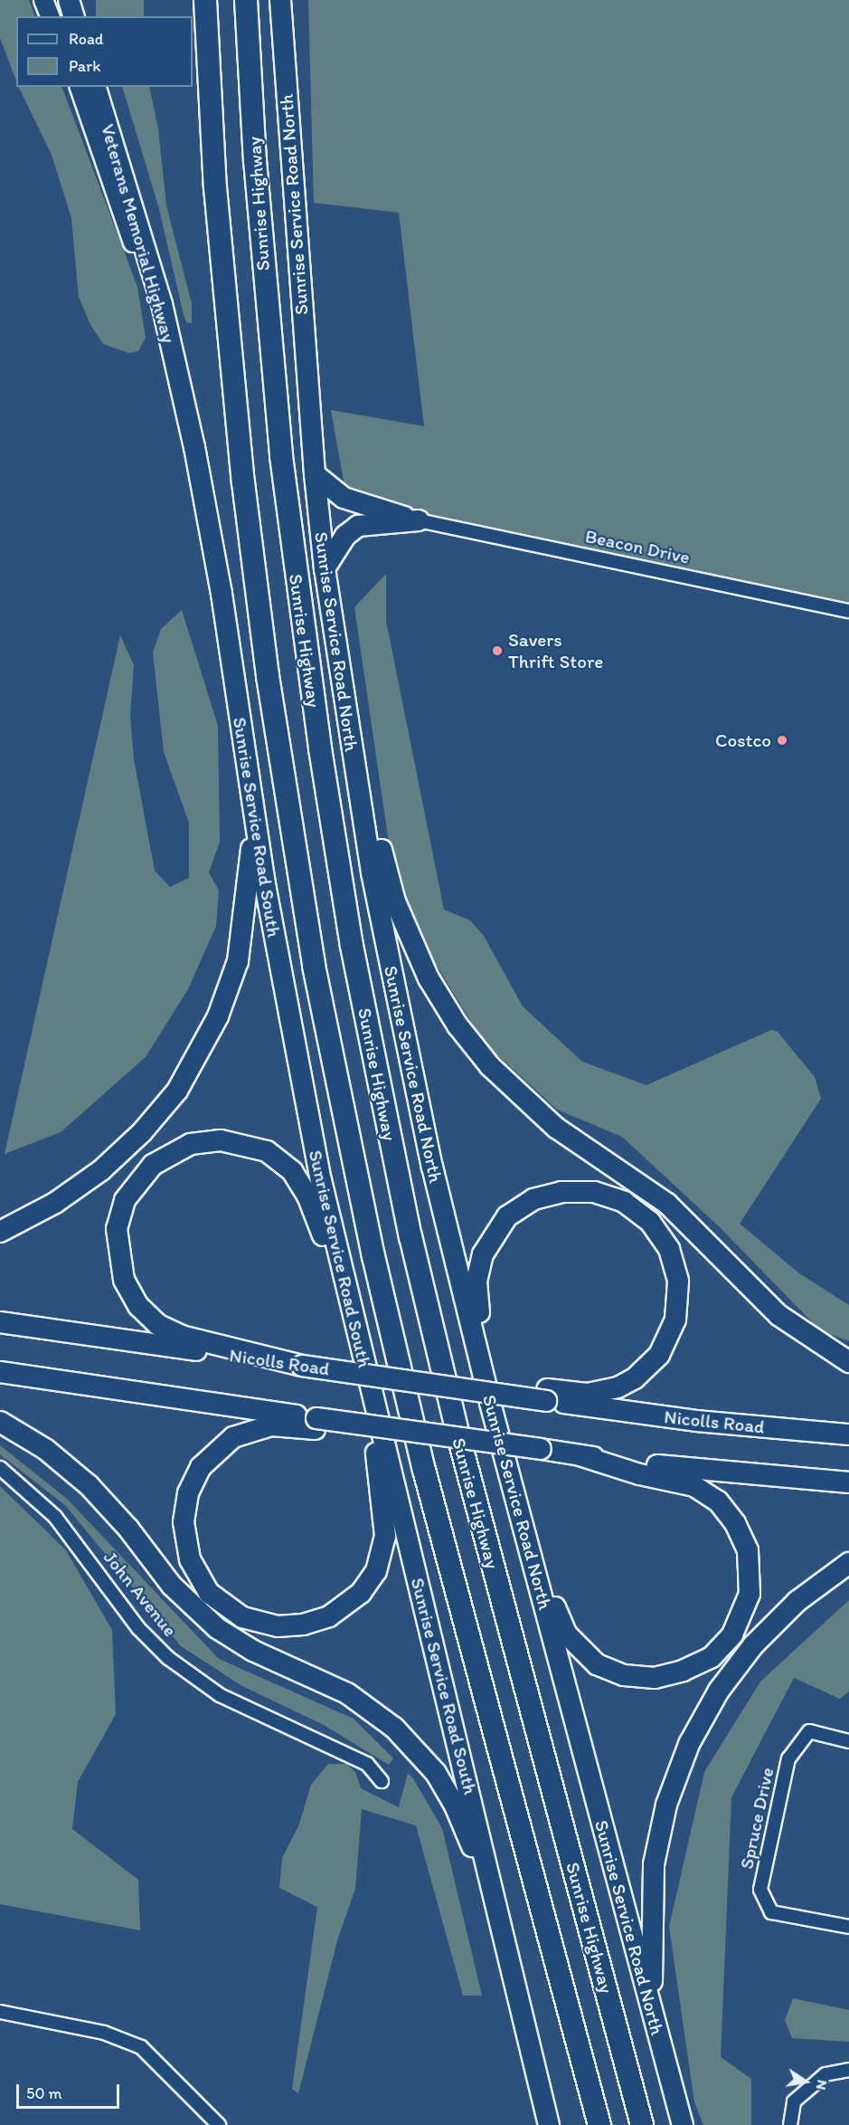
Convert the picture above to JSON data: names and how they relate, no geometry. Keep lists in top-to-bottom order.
{
  "streets": {
    "highway": [
      "Sunrise Highway",
      "Sunrise Service Road North",
      "Veterans Memorial Highway",
      "Sunrise Service Road South",
      "Nicolls Road"
    ],
    "street": ["Beacon Drive", "John Avenue", "Spruce Drive"]
  },
  "crossings": [
    ["Veterans Memorial Highway", "Sunrise Service Road South"]
  ],
  "places": ["Savers Thrift Store", "Costco"],
  "legend": ["Road", "Park"],
  "scale_bar": "50 m",
  "north": "right"
}
